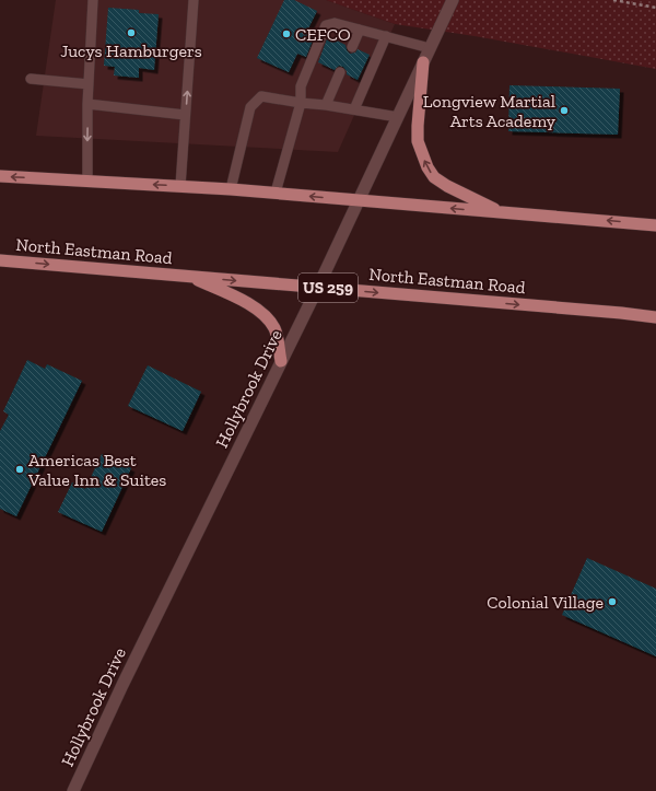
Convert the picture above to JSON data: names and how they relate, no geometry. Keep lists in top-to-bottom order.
{
  "streets": {
    "main road": ["North Eastman Road", "US 259"],
    "street": ["Hollybrook Drive"]
  },
  "crossings": [
    ["North Eastman Road", "Hollybrook Drive"]
  ],
  "places": [
    "Jucys Hamburgers",
    "CEFCO",
    "Longview Martial Arts Academy",
    "Americas Best Value Inn & Suites",
    "Colonial Village"
  ]
}
